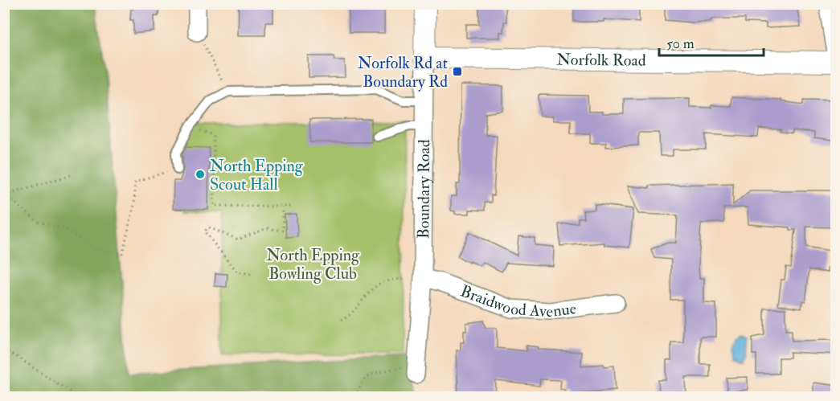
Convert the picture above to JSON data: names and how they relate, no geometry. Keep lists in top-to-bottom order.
{
  "streets": {
    "street": ["Norfolk Road", "Boundary Road", "Braidwood Avenue"]
  },
  "crossings": [
    ["Norfolk Road", "Boundary Road"],
    ["Boundary Road", "Braidwood Avenue"]
  ],
  "parks": ["North Epping Bowling Club"],
  "places": {
    "transit": ["Norfolk Rd at Boundary Rd"],
    "other": ["North Epping Scout Hall"]
  },
  "scale_bar": "50 m"
}
